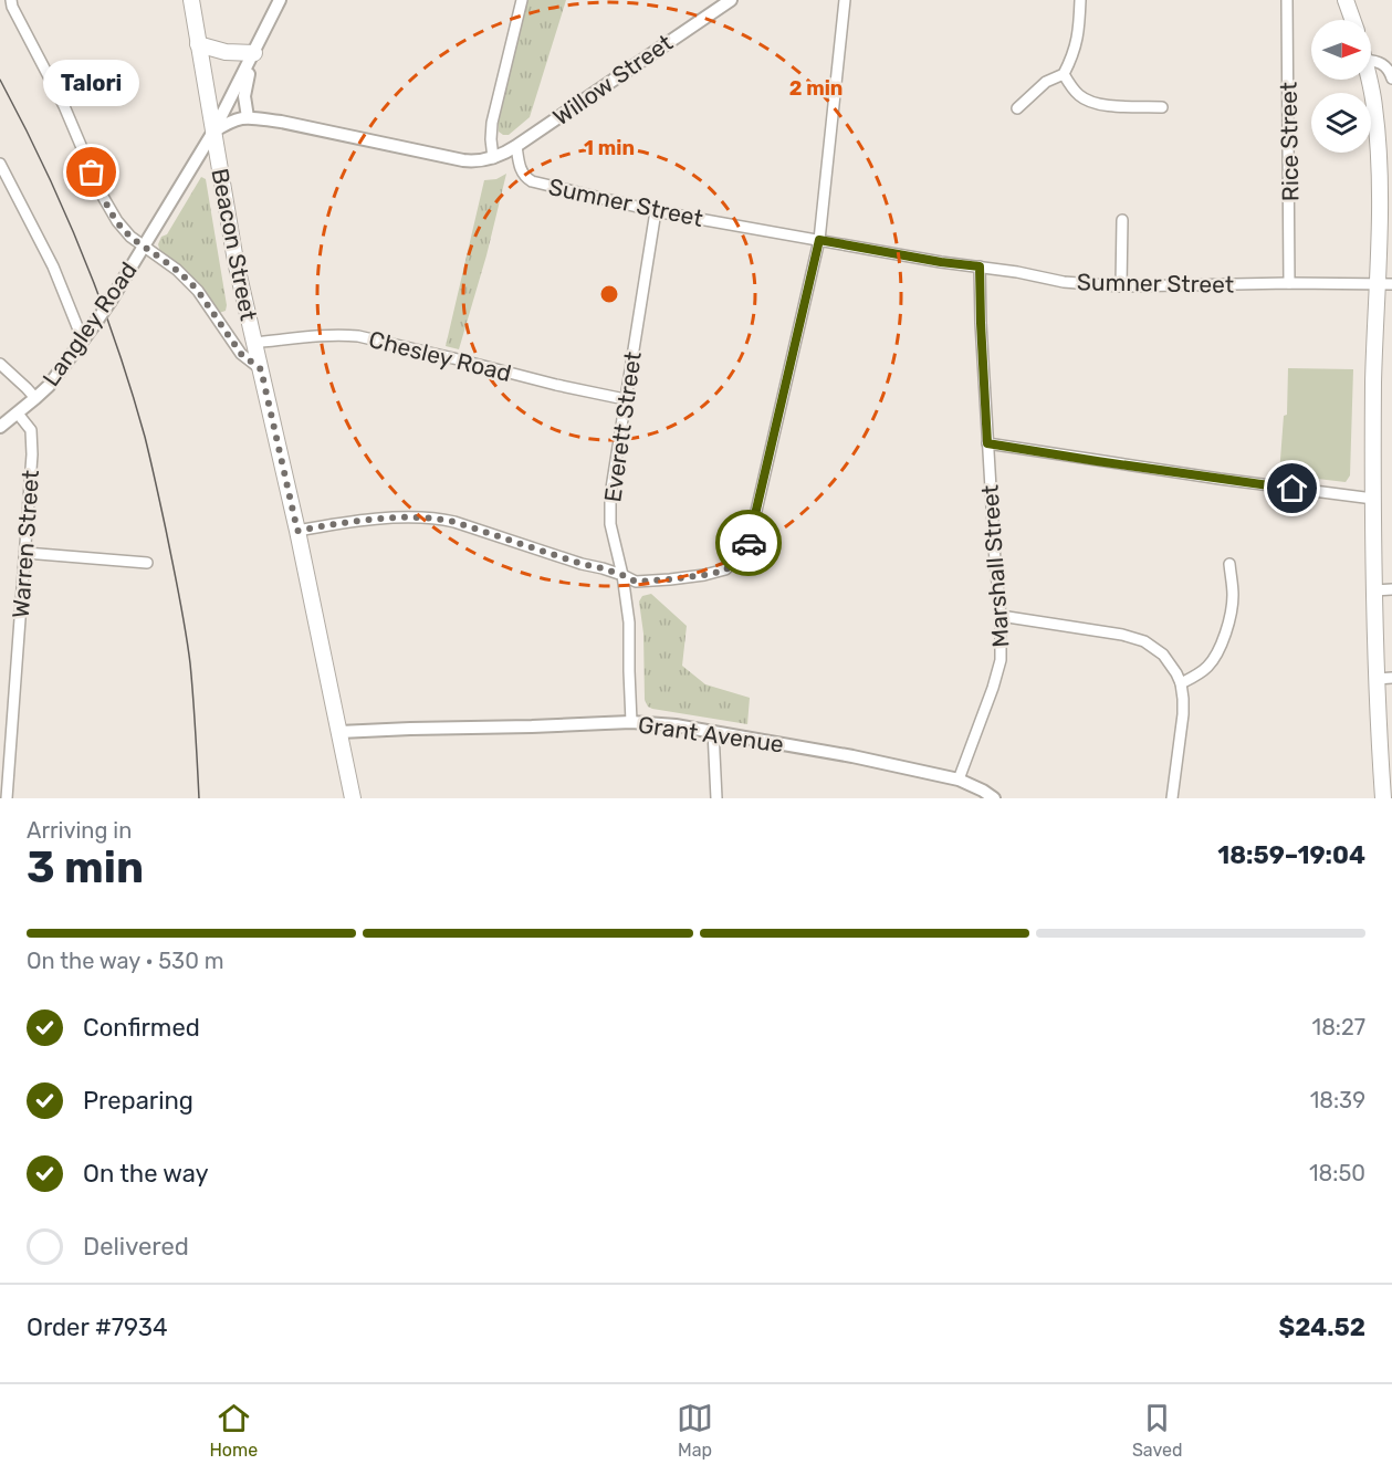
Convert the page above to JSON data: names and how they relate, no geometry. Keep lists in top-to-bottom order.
{
  "streets": {
    "main road": ["Beacon Street"],
    "street": [
      "Willow Street",
      "Rice Street",
      "Sumner Street",
      "Langley Road",
      "Chesley Road",
      "Everett Street",
      "Warren Street",
      "Marshall Street",
      "Grant Avenue"
    ]
  },
  "crossings": [
    ["Willow Street", "Sumner Street"],
    ["Rice Street", "Sumner Street"],
    ["Sumner Street", "Everett Street"],
    ["Sumner Street", "Marshall Street"],
    ["Beacon Street", "Langley Road"],
    ["Beacon Street", "Chesley Road"],
    ["Beacon Street", "Grant Avenue"],
    ["Langley Road", "Warren Street"],
    ["Chesley Road", "Everett Street"],
    ["Everett Street", "Grant Avenue"],
    ["Marshall Street", "Grant Avenue"]
  ],
  "places": ["Talori"],
  "north": "right",
  "page": {
    "bubble": "Talori",
    "heading": ["3 min", "Arriving in", "18:59–19:04"],
    "panel": ["Order #7934", "$24.52"],
    "bar": "On the way · 530 m",
    "list": [
      ["Confirmed", "18:27"],
      ["Preparing", "18:39"],
      ["On the way", "18:50"],
      "Delivered"
    ],
    "tabs": ["Home", "Map", "Saved"]
  },
  "rings": ["2 min", "1 min"]
}
